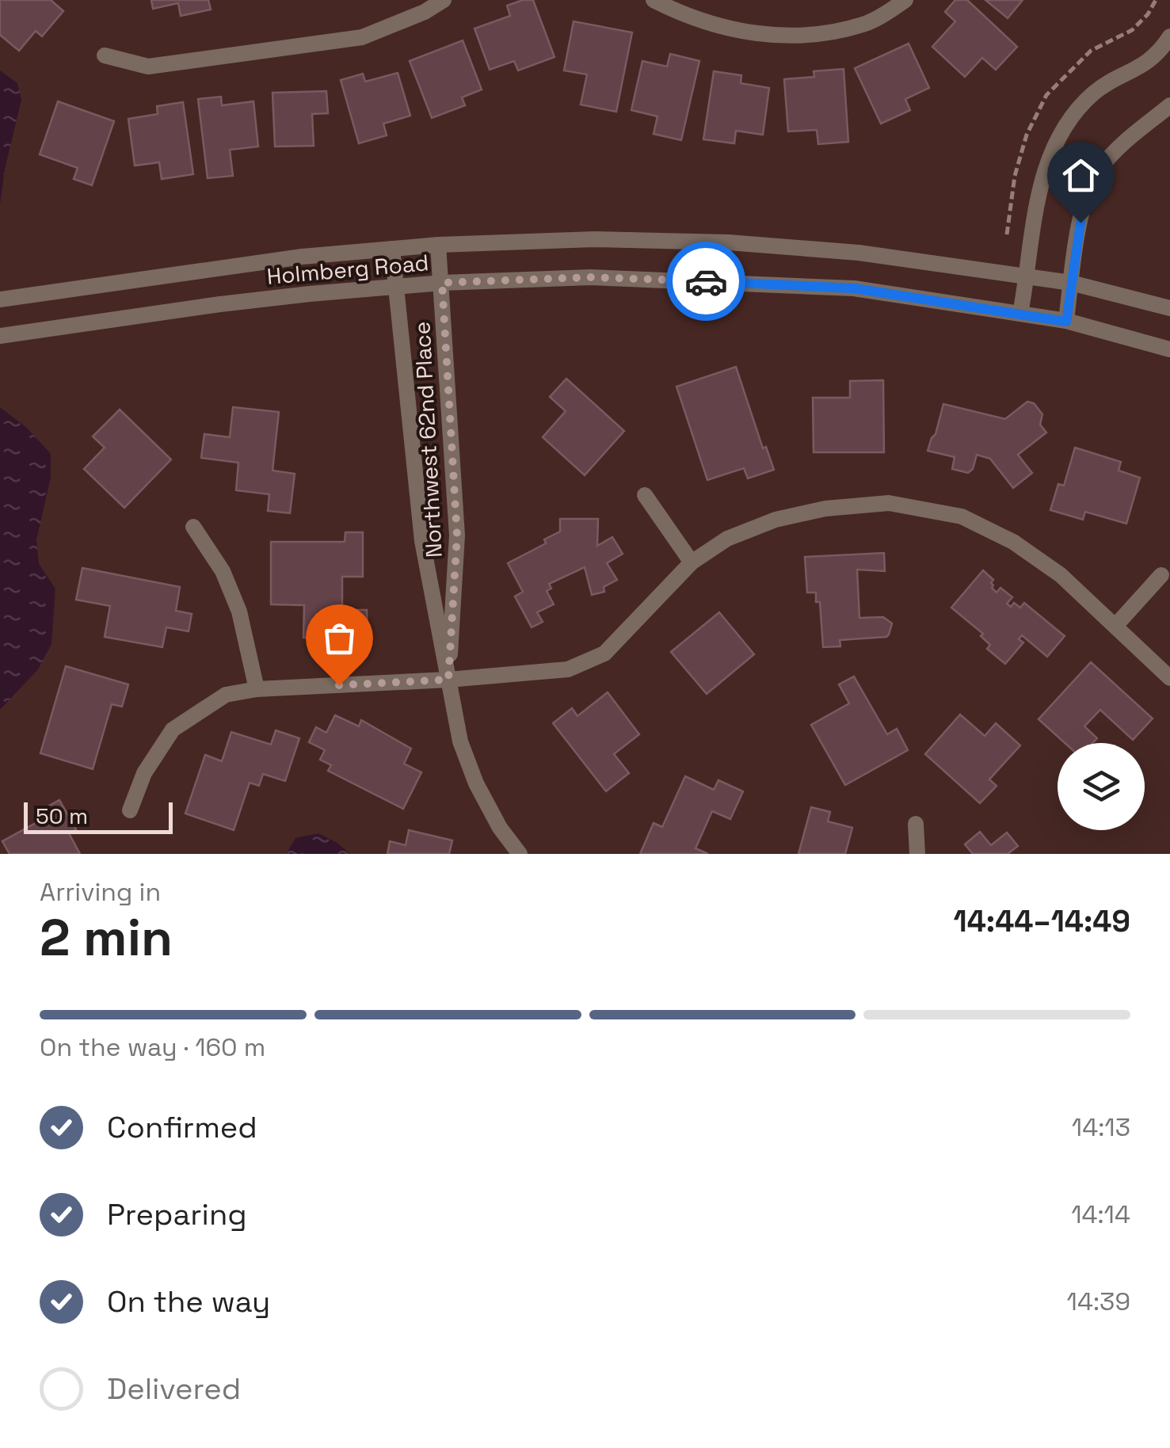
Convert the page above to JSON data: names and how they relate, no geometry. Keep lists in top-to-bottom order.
{
  "streets": {
    "street": ["Holmberg Road", "Northwest 62nd Place"]
  },
  "crossings": [
    ["Holmberg Road", "Northwest 62nd Place"]
  ],
  "scale_bar": "50 m",
  "page": {
    "scale": "50 m",
    "heading": ["2 min", "Arriving in", "14:44–14:49"],
    "bar": "On the way · 160 m",
    "list": [
      ["Confirmed", "14:13"],
      ["Preparing", "14:14"],
      ["On the way", "14:39"],
      "Delivered"
    ]
  }
}
